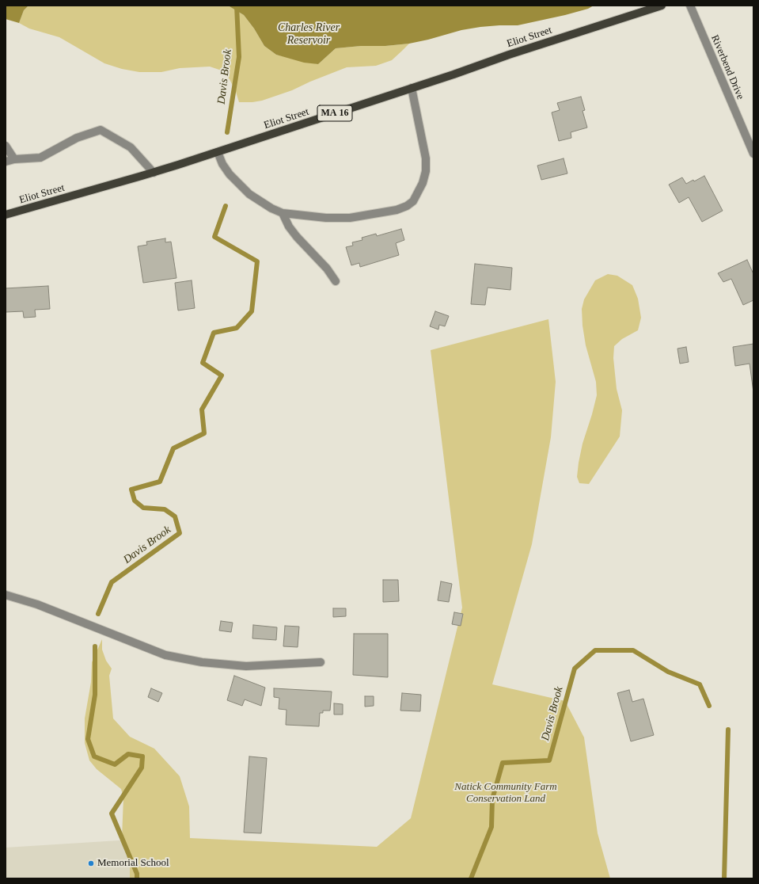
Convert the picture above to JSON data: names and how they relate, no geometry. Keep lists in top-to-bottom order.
{
  "streets": {
    "main road": ["Eliot Street", "MA 16"],
    "street": ["Riverbend Drive"]
  },
  "water": ["Charles River Reservoir", "Davis Brook"],
  "parks": ["Natick Community Farm Conservation Land"],
  "places": ["Memorial School"]
}
